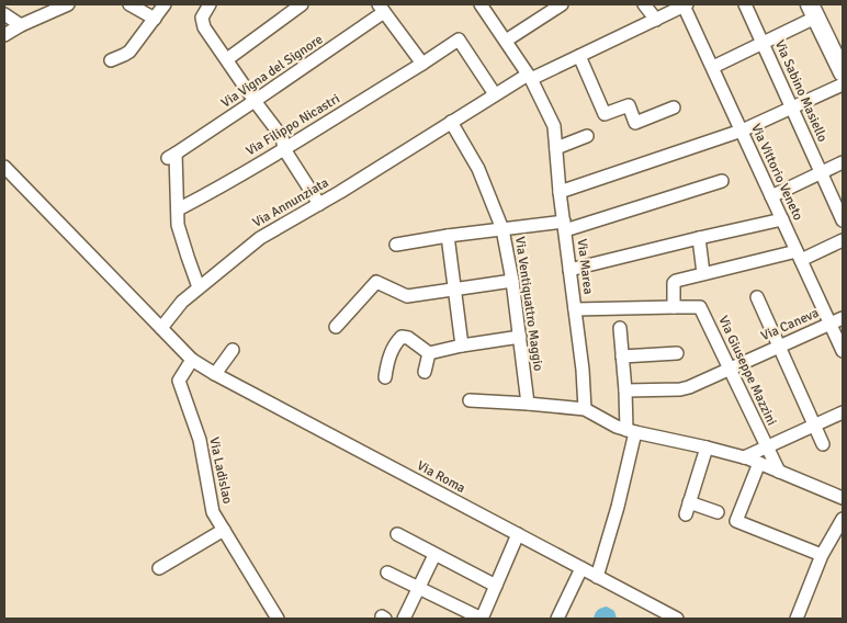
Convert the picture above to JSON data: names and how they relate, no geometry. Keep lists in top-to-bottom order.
{
  "streets": {
    "street": [
      "Via Vigna del Signore",
      "Via Sabino Masiello",
      "Via Filippo Nicastri",
      "Via Vittorio Veneto",
      "Via Annunziata",
      "Via Marea",
      "Via Ventiquattro Maggio",
      "Via Caneva",
      "Via Giuseppe Mazzini",
      "Via Ladislao",
      "Via Roma"
    ]
  },
  "crossings": [
    ["Via Vigna del Signore", "Via Filippo Nicastri"],
    ["Via Filippo Nicastri", "Via Annunziata"],
    ["Via Vittorio Veneto", "Via Annunziata"],
    ["Via Vittorio Veneto", "Via Caneva"],
    ["Via Annunziata", "Via Marea"],
    ["Via Annunziata", "Via Ventiquattro Maggio"],
    ["Via Annunziata", "Via Roma"],
    ["Via Marea", "Via Giuseppe Mazzini"],
    ["Via Caneva", "Via Giuseppe Mazzini"],
    ["Via Ladislao", "Via Roma"]
  ]
}
